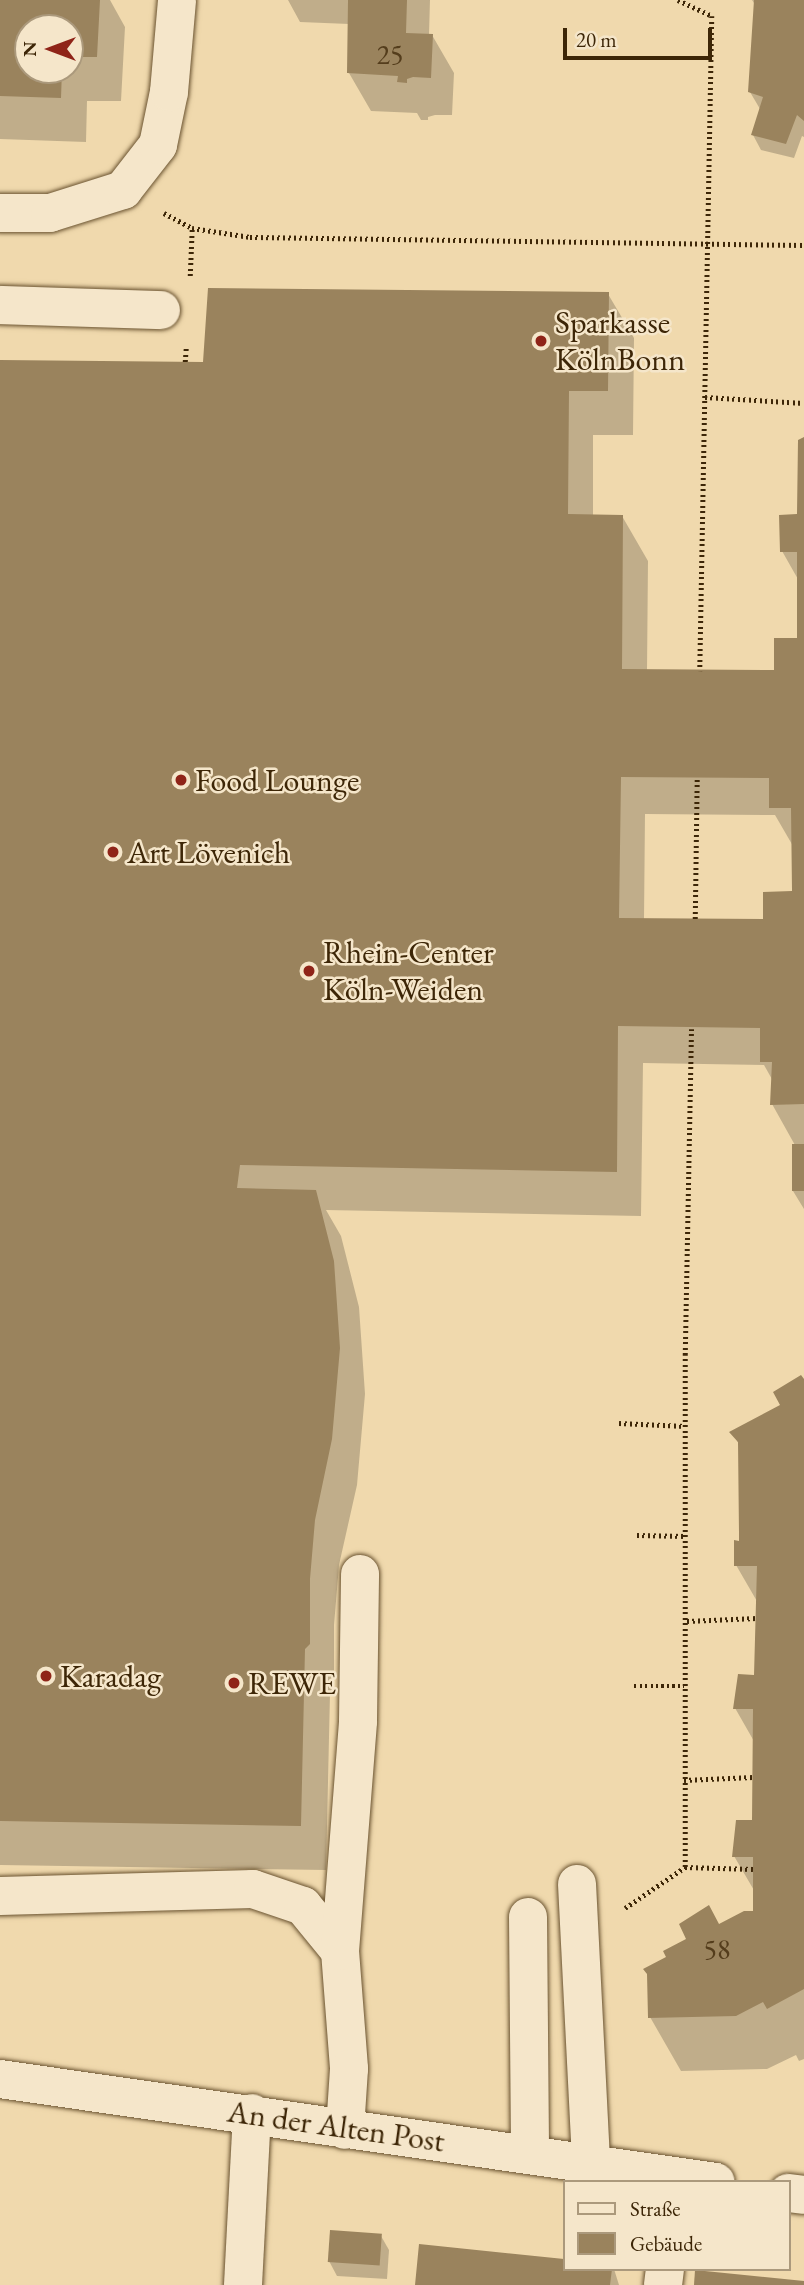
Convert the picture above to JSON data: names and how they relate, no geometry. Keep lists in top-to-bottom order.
{
  "streets": {
    "street": ["An der Alten Post"]
  },
  "places": [
    "Sparkasse KölnBonn",
    "Food Lounge",
    "Art Lövenich",
    "Rhein-Center Köln-Weiden",
    "Karadag",
    "REWE"
  ],
  "house_numbers": ["25", "58"],
  "legend": ["Straße", "Gebäude"],
  "scale_bar": "20 m",
  "north": "left"
}
